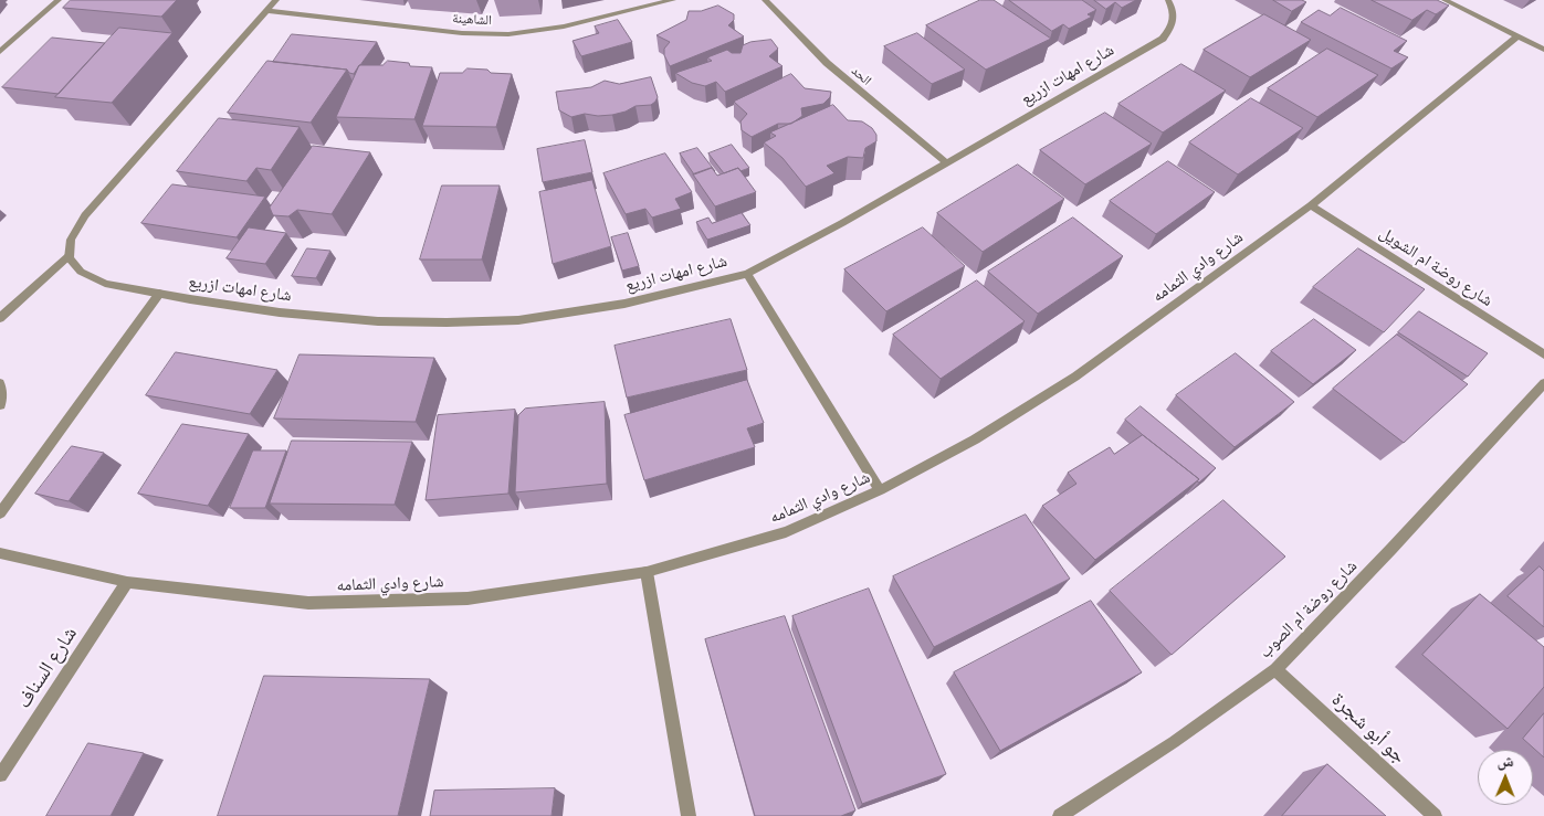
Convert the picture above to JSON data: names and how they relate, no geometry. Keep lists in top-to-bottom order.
{
  "streets": {
    "street": [
      "الشاهينة",
      "شارع امهات ازريع",
      "الحد",
      "شارع وادي الثمامه",
      "شارع روضة ام الشويل",
      "شارع روضة ام الصوب",
      "شارع السناف",
      "جو أبو شجرة"
    ]
  },
  "crossings": [
    ["شارع امهات ازريع", "الحد"],
    ["شارع امهات ازريع", "شارع وادي الثمامه"],
    ["شارع وادي الثمامه", "شارع روضة ام الشويل"],
    ["شارع وادي الثمامه", "شارع السناف"],
    ["شارع روضة ام الصوب", "جو أبو شجرة"]
  ],
  "north": "top"
}
